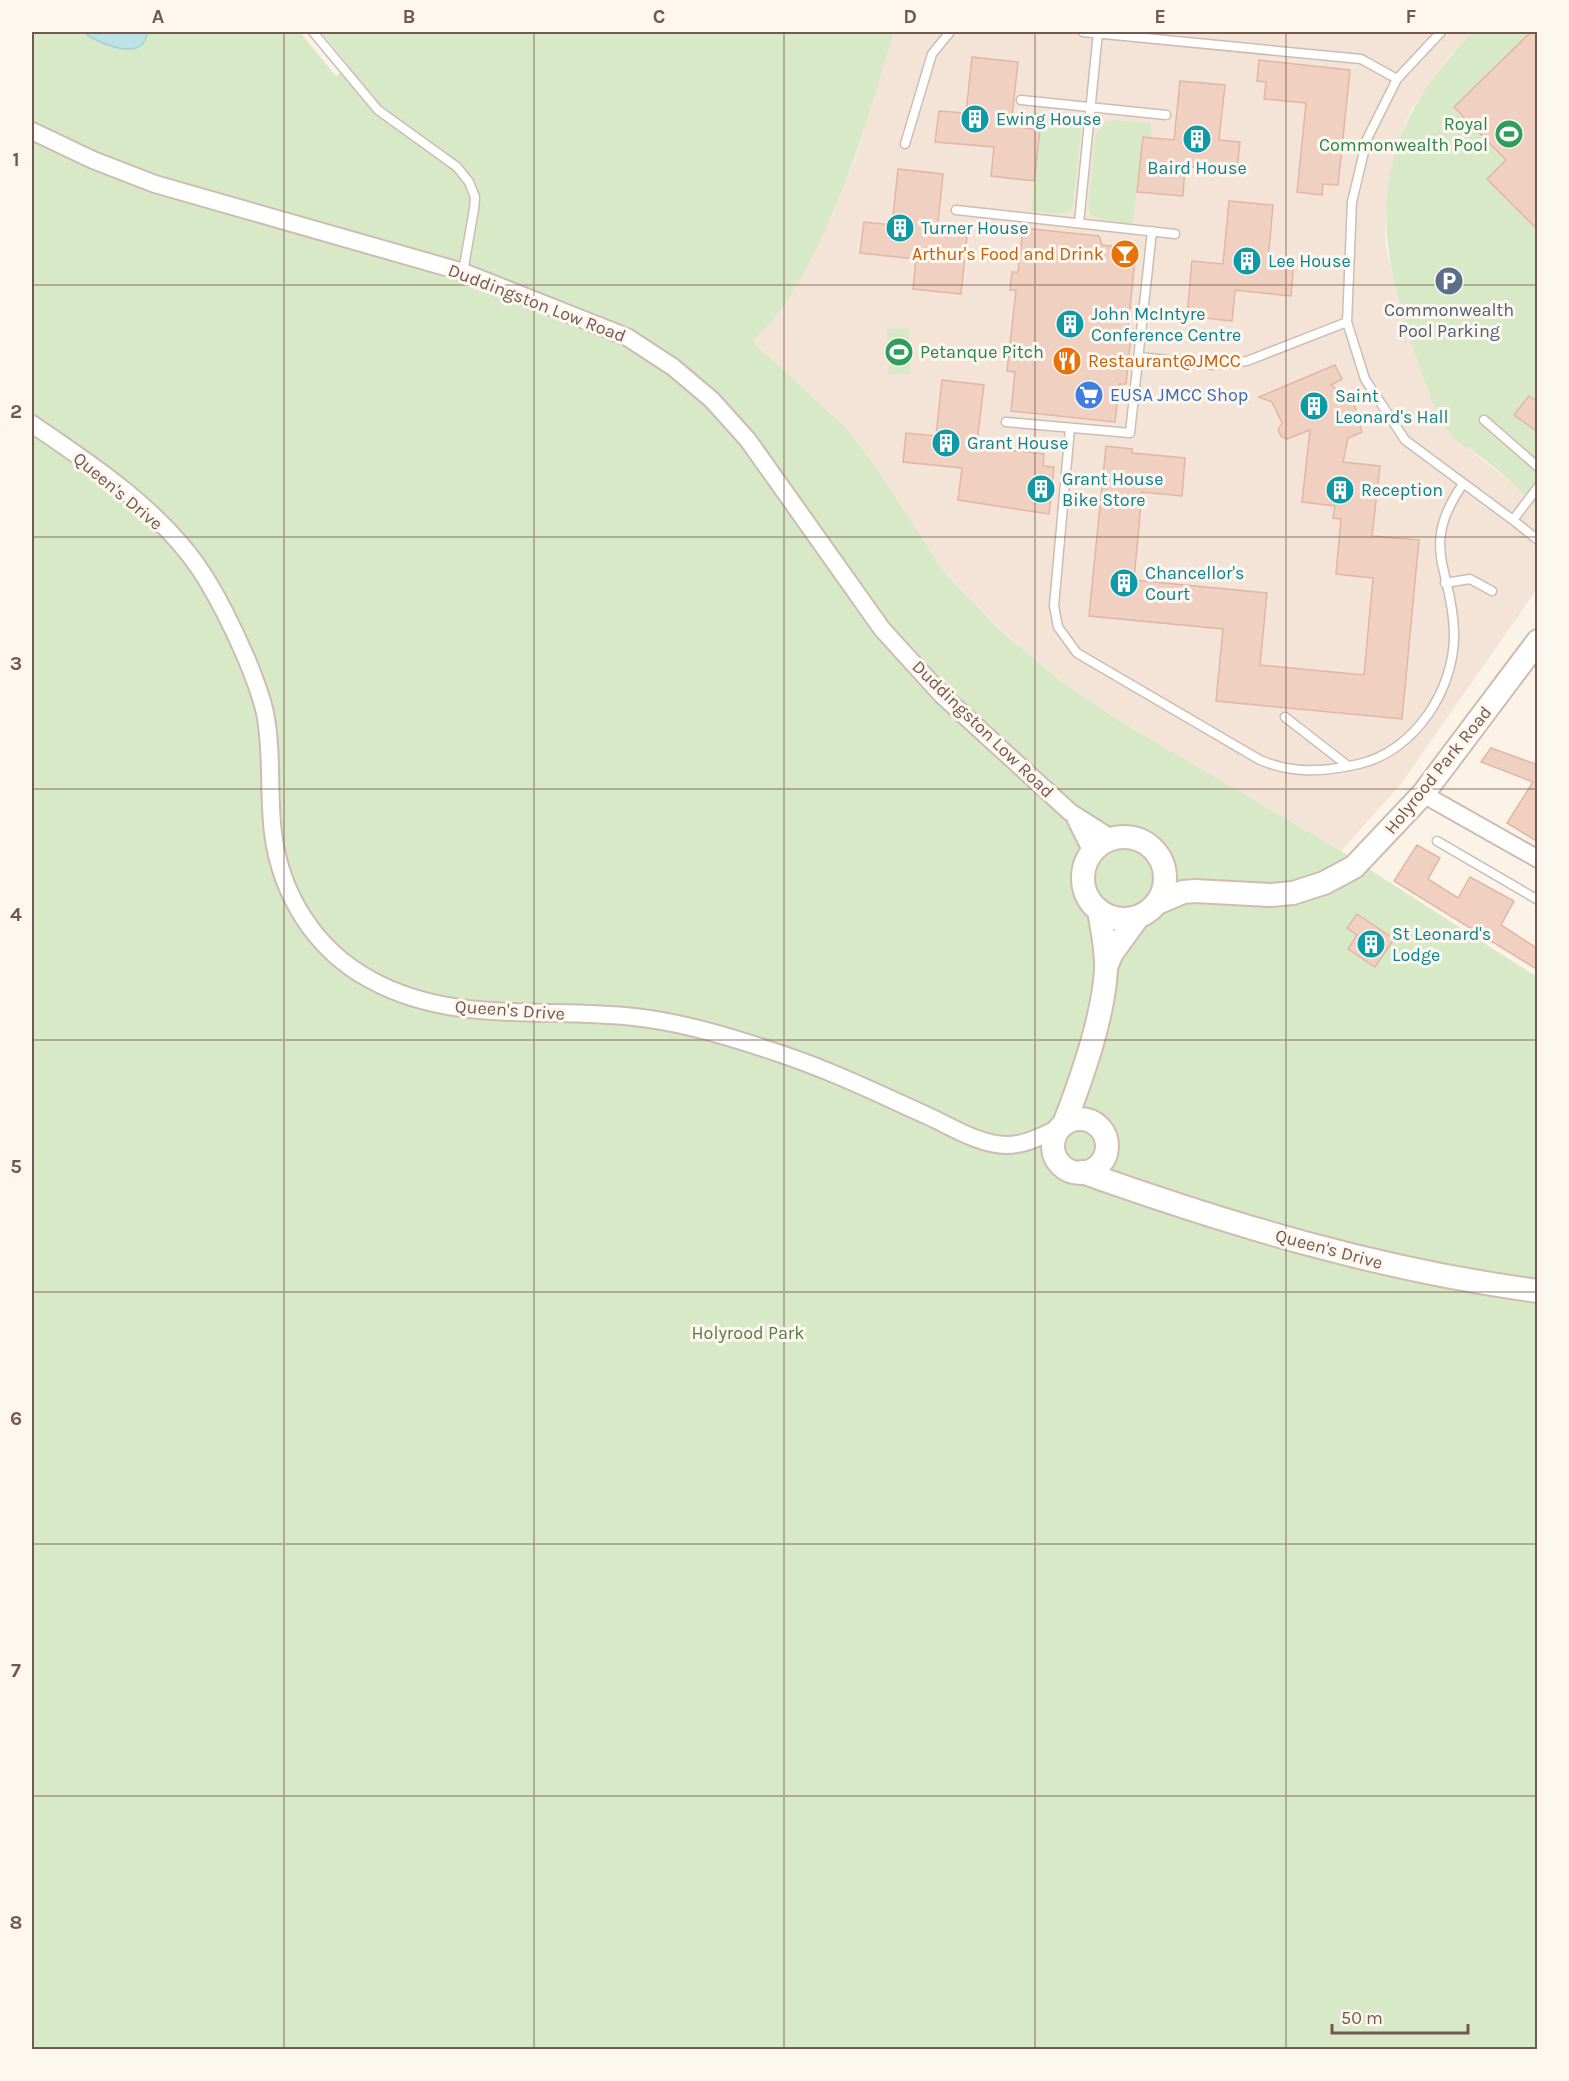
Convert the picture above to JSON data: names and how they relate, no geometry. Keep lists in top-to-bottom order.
{
  "streets": {
    "street": ["Duddingston Low Road", "Queen's Drive", "Holyrood Park Road"]
  },
  "crossings": [
    ["Queen's Drive", "Holyrood Park Road"]
  ],
  "parks": ["Holyrood Park"],
  "places": {
    "building": [
      "Ewing House",
      "Baird House",
      "Turner House",
      "Lee House",
      "John McIntyre Conference Centre",
      "Saint Leonard's Hall",
      "Grant House",
      "Grant House Bike Store",
      "Reception",
      "Chancellor's Court",
      "St Leonard's Lodge"
    ],
    "sports": ["Royal Commonwealth Pool", "Petanque Pitch"],
    "bar": ["Arthur's Food and Drink"],
    "parking": ["Commonwealth Pool Parking"],
    "restaurant": ["Restaurant@JMCC"],
    "supermarket": ["EUSA JMCC Shop"]
  },
  "scale_bar": "50 m",
  "grid": {
    "columns": [
      "A",
      "B",
      "C",
      "D",
      "E",
      "F"
    ],
    "rows": [
      "1",
      "2",
      "3",
      "4",
      "5",
      "6",
      "7",
      "8"
    ]
  }
}
